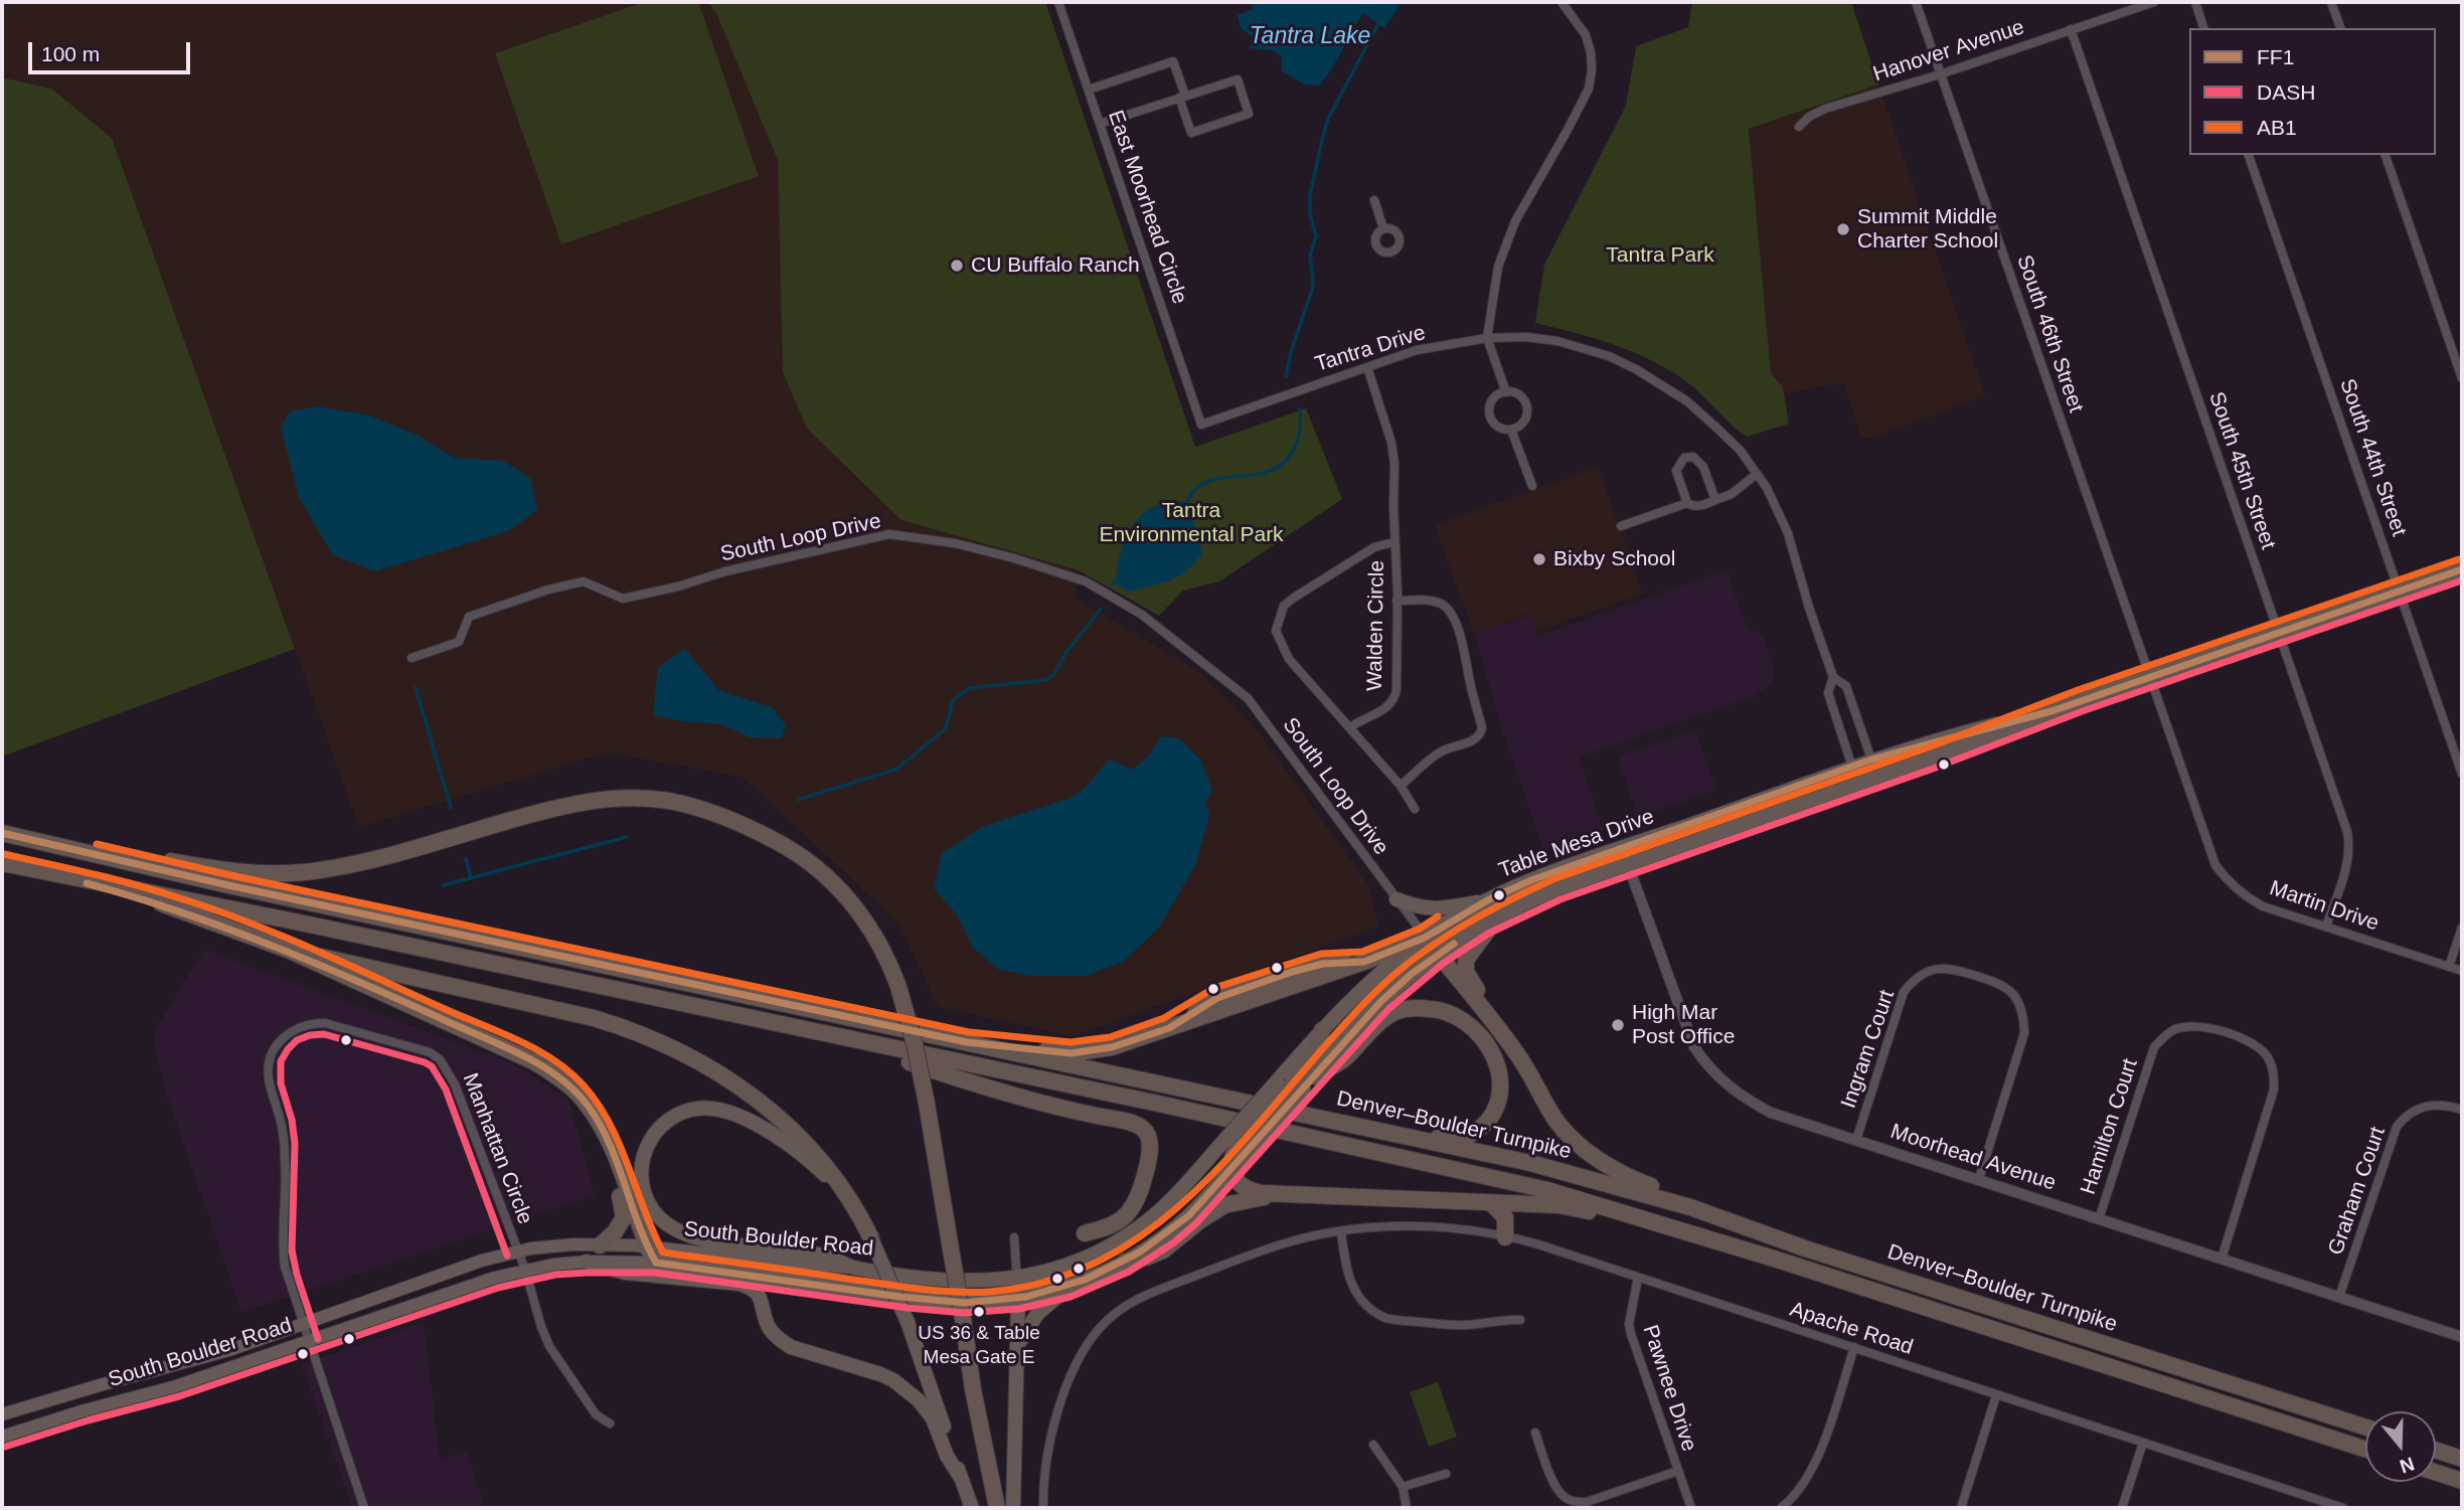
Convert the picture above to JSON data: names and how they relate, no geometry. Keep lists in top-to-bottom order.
{
  "streets": {
    "highway": ["Table Mesa Drive", "Denver–Boulder Turnpike", "South Boulder Road"],
    "street": [
      "Hanover Avenue",
      "East Moorhead Circle",
      "South 46th Street",
      "Tantra Drive",
      "South 44th Street",
      "South 45th Street",
      "South Loop Drive",
      "Walden Circle",
      "Martin Drive",
      "Ingram Court",
      "Hamilton Court",
      "Manhattan Circle",
      "Moorhead Avenue",
      "Graham Court",
      "Apache Road",
      "Pawnee Drive"
    ]
  },
  "crossings": [
    ["Hanover Avenue", "South 46th Street"],
    ["Hanover Avenue", "South 45th Street"],
    ["East Moorhead Circle", "Tantra Drive"],
    ["South 46th Street", "Table Mesa Drive"],
    ["South 46th Street", "Martin Drive"],
    ["Tantra Drive", "Walden Circle"],
    ["Tantra Drive", "Table Mesa Drive"],
    ["South 44th Street", "Table Mesa Drive"],
    ["South 45th Street", "Table Mesa Drive"],
    ["South 45th Street", "Martin Drive"],
    ["South Loop Drive", "Table Mesa Drive"],
    ["Table Mesa Drive", "Martin Drive"],
    ["Table Mesa Drive", "Moorhead Avenue"],
    ["Ingram Court", "Moorhead Avenue"],
    ["Hamilton Court", "Moorhead Avenue"],
    ["Manhattan Circle", "South Boulder Road"],
    ["Moorhead Avenue", "Graham Court"],
    ["Apache Road", "Pawnee Drive"]
  ],
  "water": ["Tantra Lake"],
  "parks": ["Tantra Park", "Tantra Environmental Park"],
  "places": [
    "Summit Middle Charter School",
    "CU Buffalo Ranch",
    "Bixby School",
    "High Mar Post Office",
    "US 36 & Table Mesa Gate E"
  ],
  "lines": ["transit line AB1", "transit line FF1", "transit line DASH"],
  "legend": ["FF1", "DASH", "AB1"],
  "scale_bar": "100 m",
  "north": "bottom"
}
